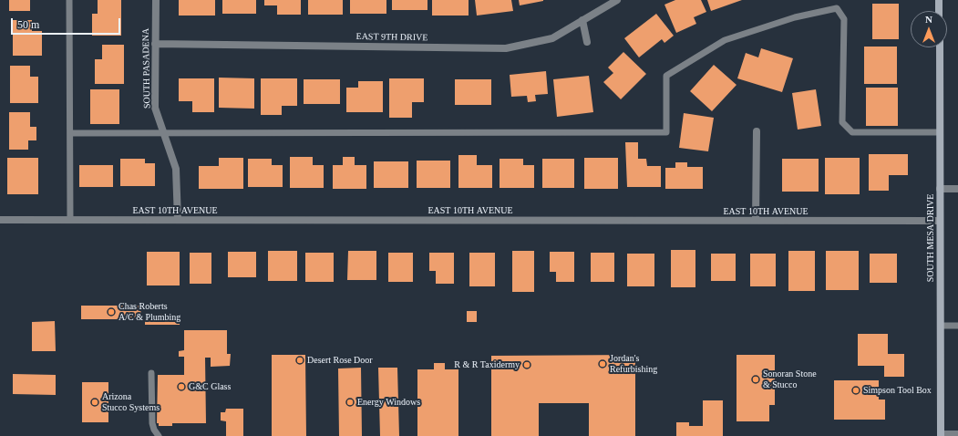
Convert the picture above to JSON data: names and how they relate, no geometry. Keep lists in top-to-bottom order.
{
  "streets": {
    "main road": ["SOUTH MESA DRIVE"],
    "street": ["EAST 9TH DRIVE", "SOUTH PASADENA", "EAST 10TH AVENUE"]
  },
  "crossings": [
    ["EAST 9TH DRIVE", "SOUTH PASADENA"],
    ["SOUTH PASADENA", "EAST 10TH AVENUE"],
    ["EAST 10TH AVENUE", "SOUTH MESA DRIVE"]
  ],
  "places": [
    "Chas Roberts A/C & Plumbing",
    "Desert Rose Door",
    "Jordan's Refurbishing",
    "R & R Taxidermy",
    "Sonoran Stone & Stucco",
    "G&C Glass",
    "Simpson Tool Box",
    "Arizona Stucco Systems",
    "Energy Windows"
  ],
  "scale_bar": "50 m",
  "north": "top"
}
